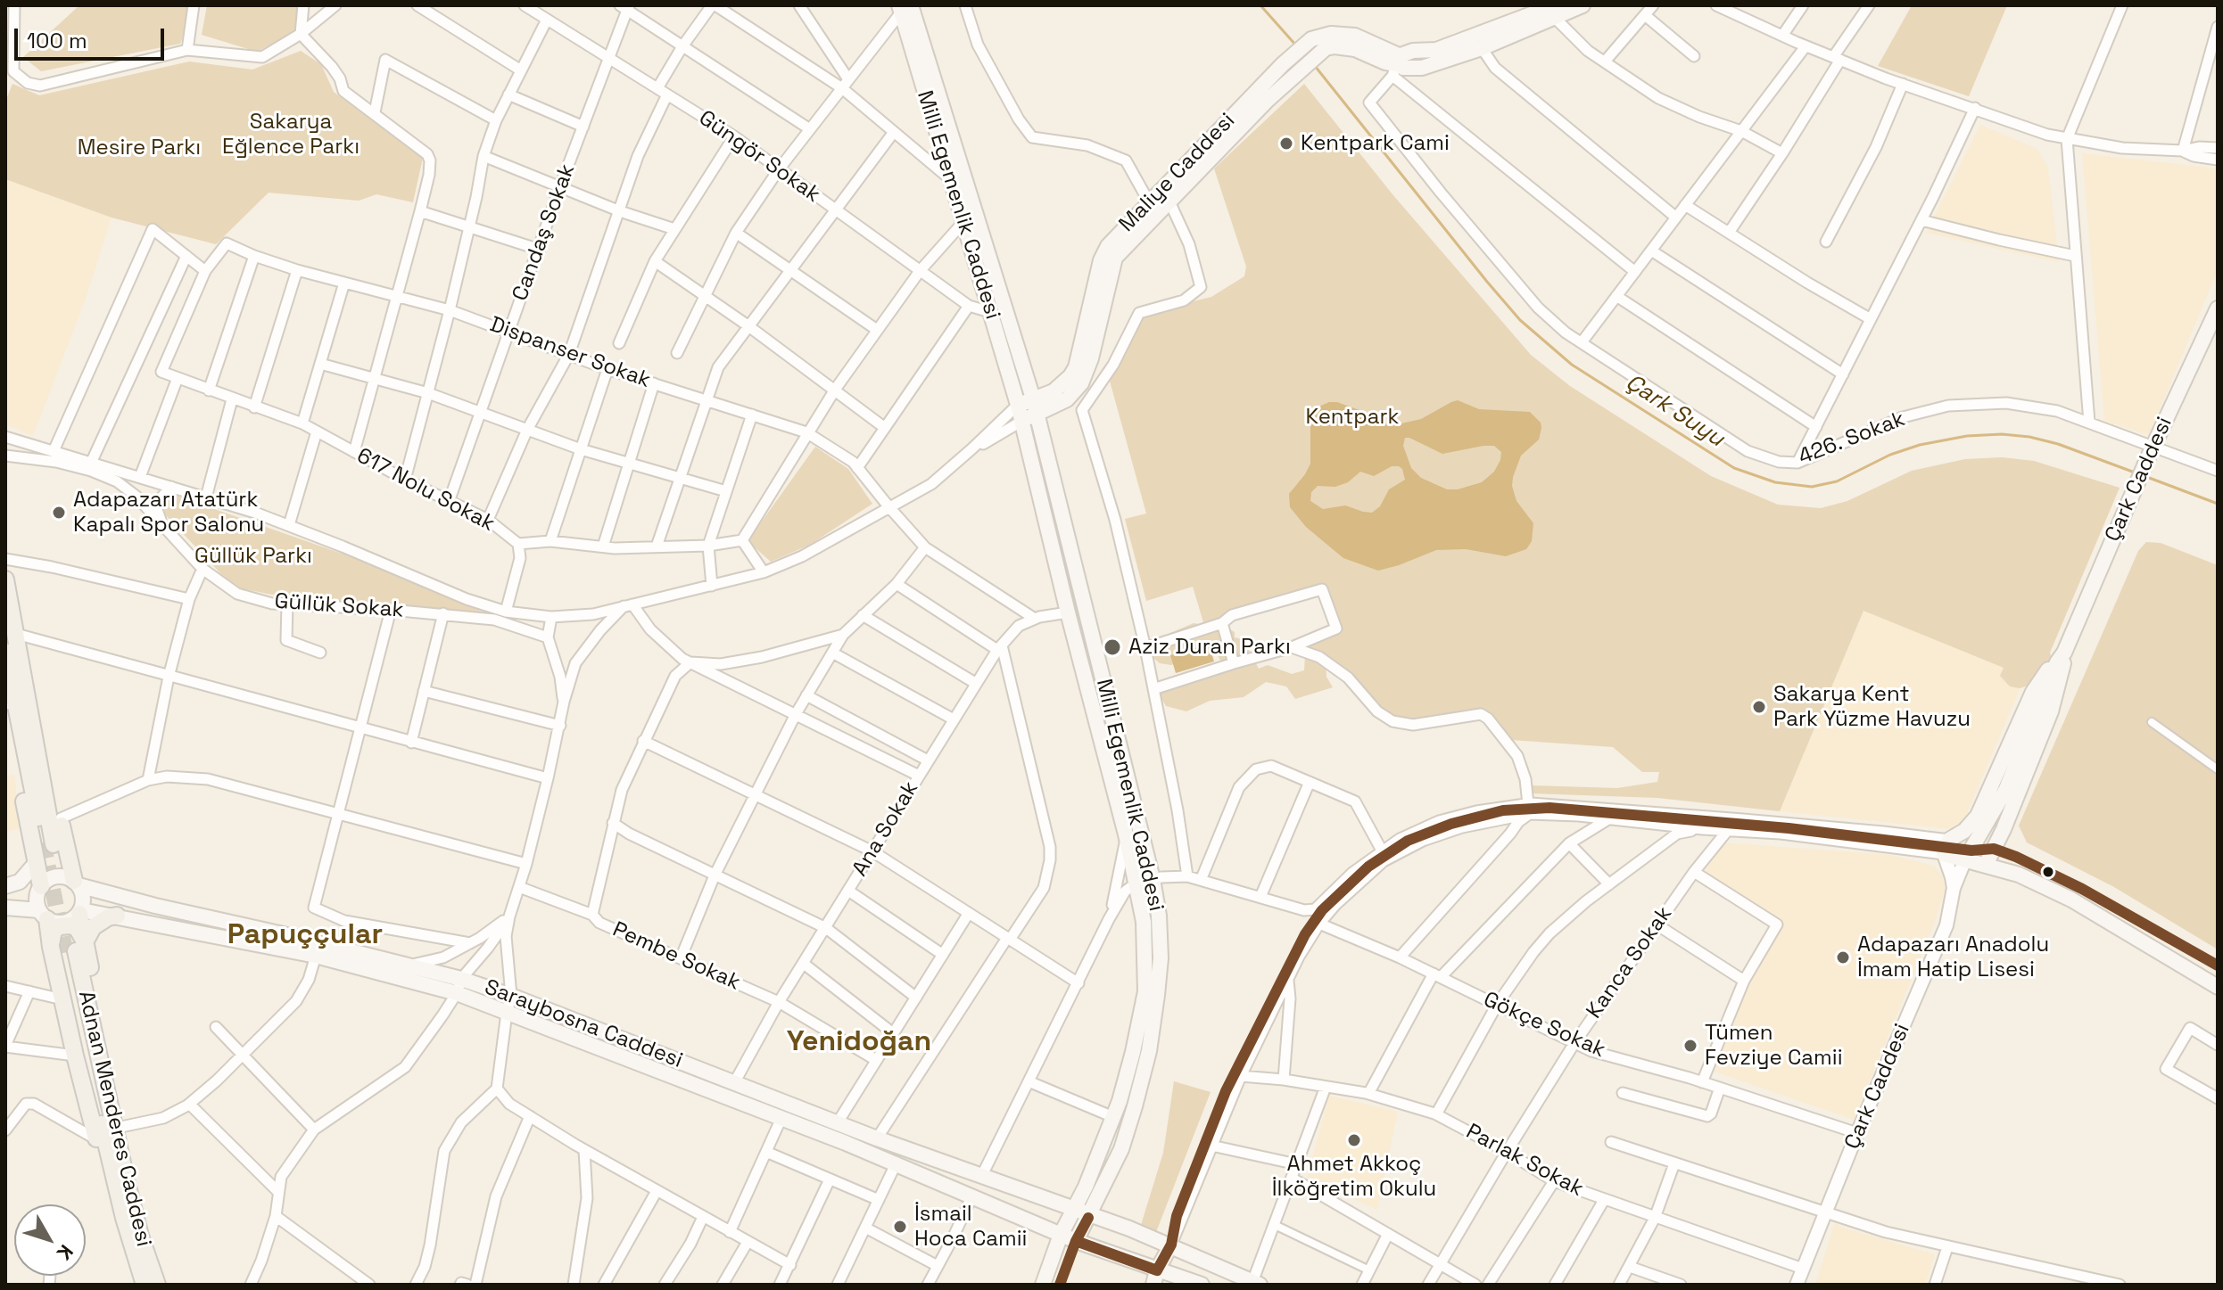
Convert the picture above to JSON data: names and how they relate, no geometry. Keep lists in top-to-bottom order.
{
  "streets": {
    "main road": [
      "Maliye Caddesi",
      "Milli Egemenlik Caddesi",
      "Çark Caddesi",
      "Saraybosna Caddesi",
      "Adnan Menderes Caddesi"
    ],
    "street": [
      "Güngör Sokak",
      "Candaş Sokak",
      "Dispanser Sokak",
      "426. Sokak",
      "617 Nolu Sokak",
      "Güllük Sokak",
      "Ana Sokak",
      "Pembe Sokak",
      "Kanca Sokak",
      "Gökçe Sokak",
      "Parlak Sokak"
    ]
  },
  "crossings": [
    ["Güngör Sokak", "Milli Egemenlik Caddesi"],
    ["Güngör Sokak", "Candaş Sokak"],
    ["Maliye Caddesi", "Milli Egemenlik Caddesi"],
    ["Maliye Caddesi", "426. Sokak"],
    ["Milli Egemenlik Caddesi", "Ana Sokak"],
    ["Milli Egemenlik Caddesi", "Saraybosna Caddesi"],
    ["Candaş Sokak", "Dispanser Sokak"],
    ["Candaş Sokak", "617 Nolu Sokak"],
    ["Dispanser Sokak", "617 Nolu Sokak"],
    ["Dispanser Sokak", "Güllük Sokak"],
    ["Dispanser Sokak", "Ana Sokak"],
    ["426. Sokak", "Çark Caddesi"],
    ["Çark Caddesi", "Gökçe Sokak"],
    ["Çark Caddesi", "Parlak Sokak"],
    ["Ana Sokak", "Pembe Sokak"],
    ["Ana Sokak", "Saraybosna Caddesi"],
    ["Kanca Sokak", "Gökçe Sokak"],
    ["Kanca Sokak", "Parlak Sokak"]
  ],
  "districts": ["Papuççular", "Yenidoğan"],
  "water": ["Çark Suyu"],
  "parks": [
    "Sakarya Eğlence Parkı",
    "Mesire Parkı",
    "Kentpark",
    "Güllük Parkı"
  ],
  "places": [
    "Kentpark Cami",
    "Adapazarı Atatürk Kapalı Spor Salonu",
    "Aziz Duran Parkı",
    "Sakarya Kent Park Yüzme Havuzu",
    "Adapazarı Anadolu İmam Hatip Lisesi",
    "Tümen Fevziye Camii",
    "Ahmet Akkoç İlköğretim Okulu",
    "İsmail Hoca Camii"
  ],
  "scale_bar": "100 m",
  "north": "bottom right"
}
